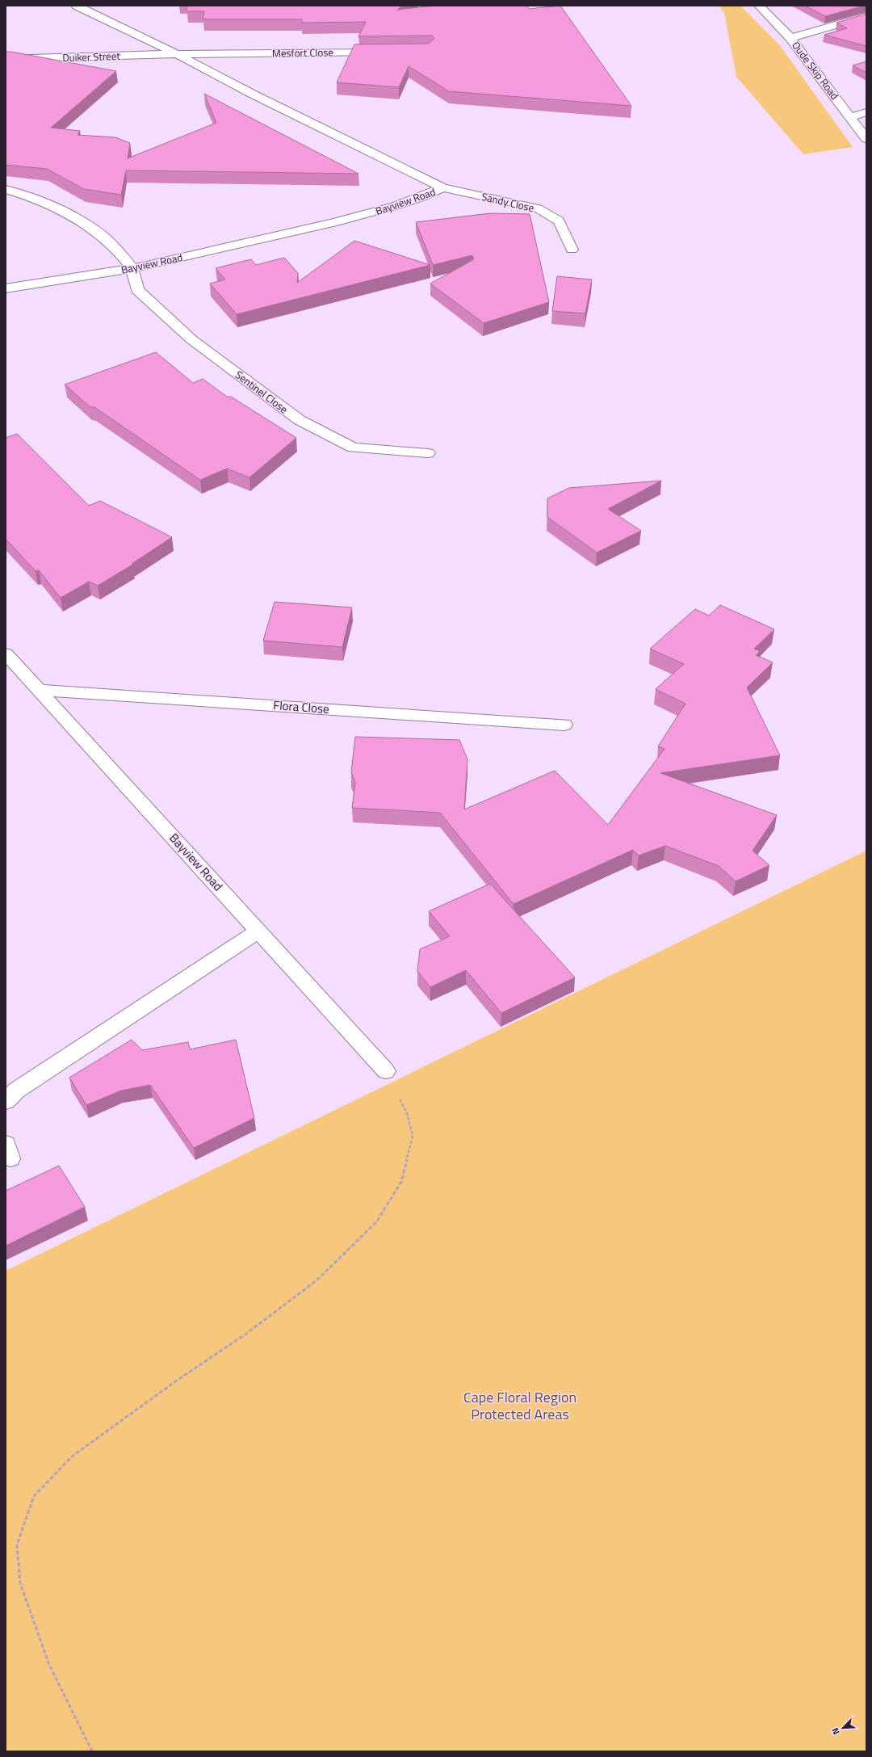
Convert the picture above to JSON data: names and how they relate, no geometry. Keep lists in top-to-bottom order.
{
  "streets": {
    "street": [
      "Mesfort Close",
      "Duiker Street",
      "Oude Skip Road",
      "Bayview Road",
      "Sandy Close",
      "Sentinel Close",
      "Flora Close"
    ]
  },
  "crossings": [
    ["Mesfort Close", "Duiker Street"],
    ["Mesfort Close", "Bayview Road"],
    ["Duiker Street", "Bayview Road"],
    ["Bayview Road", "Sandy Close"],
    ["Bayview Road", "Sentinel Close"],
    ["Bayview Road", "Flora Close"]
  ],
  "parks": ["Cape Floral Region Protected Areas"],
  "north": "bottom left"
}
